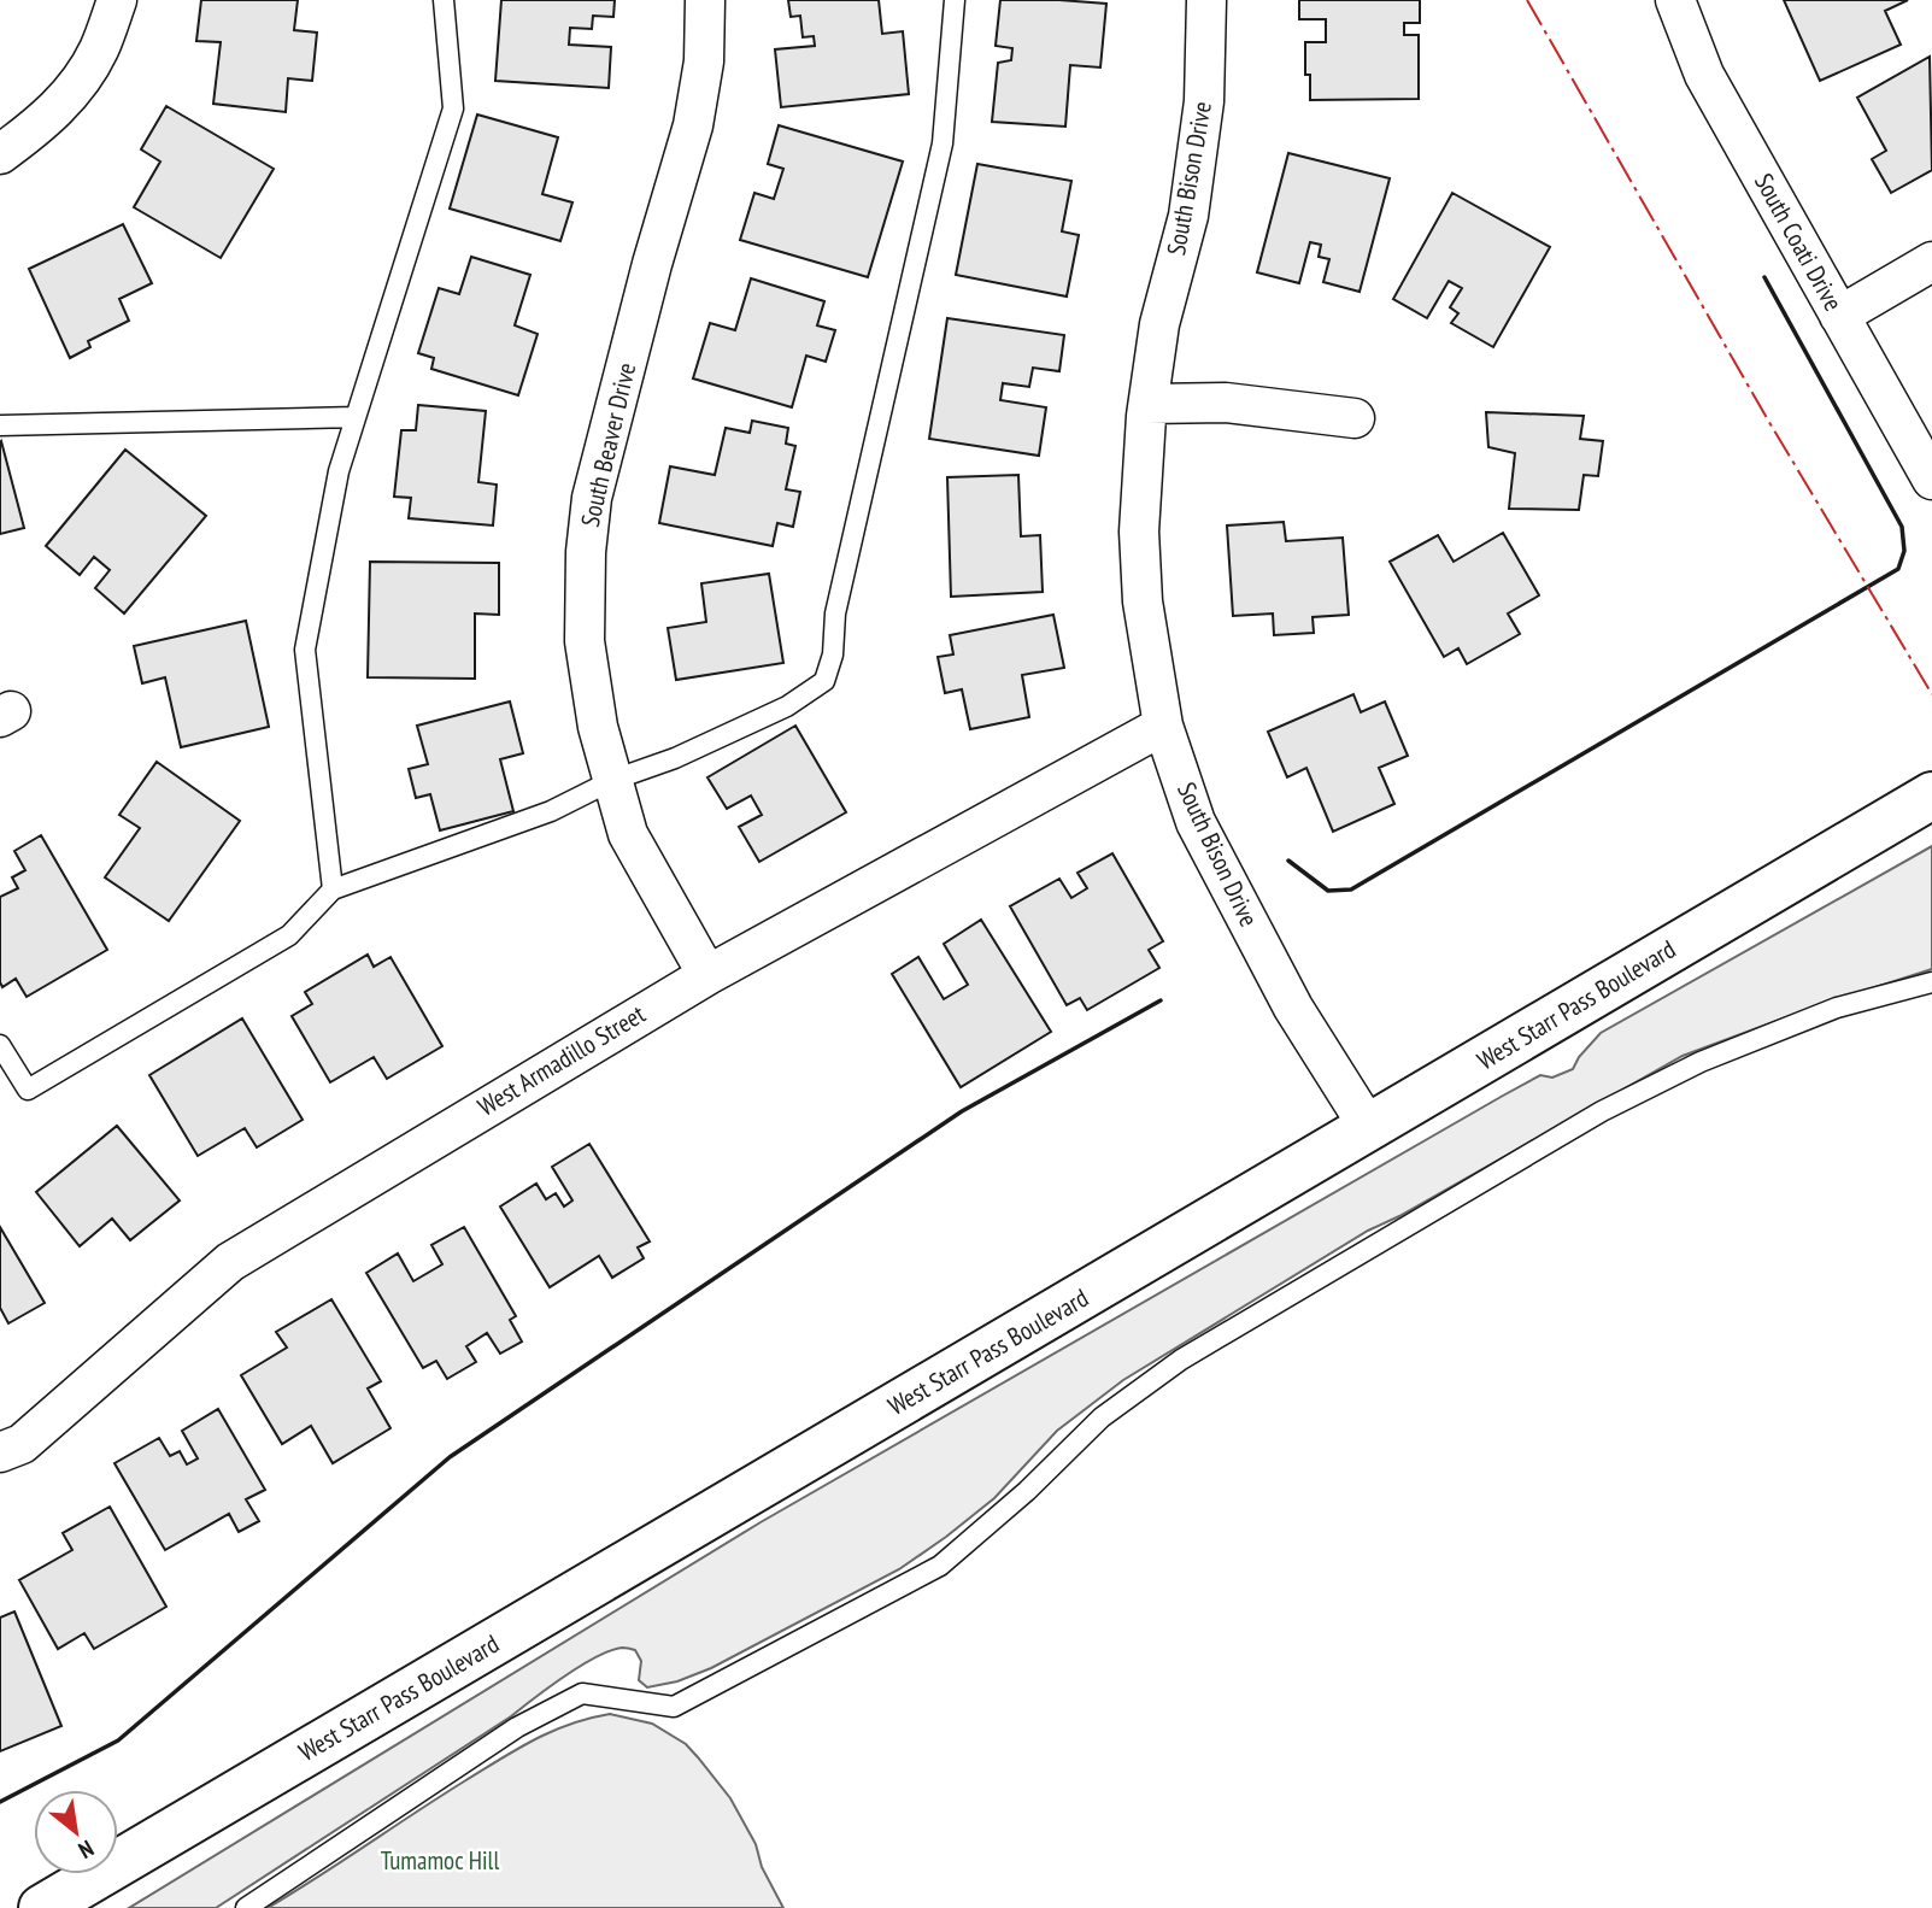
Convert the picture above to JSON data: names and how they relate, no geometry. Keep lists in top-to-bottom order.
{
  "streets": {
    "main road": ["West Starr Pass Boulevard"],
    "street": [
      "South Bison Drive",
      "South Coati Drive",
      "South Beaver Drive",
      "West Armadillo Street"
    ]
  },
  "crossings": [
    ["South Bison Drive", "West Starr Pass Boulevard"],
    ["South Bison Drive", "West Armadillo Street"],
    ["South Beaver Drive", "West Armadillo Street"]
  ],
  "parks": ["Tumamoc Hill"],
  "north": "bottom right"
}
